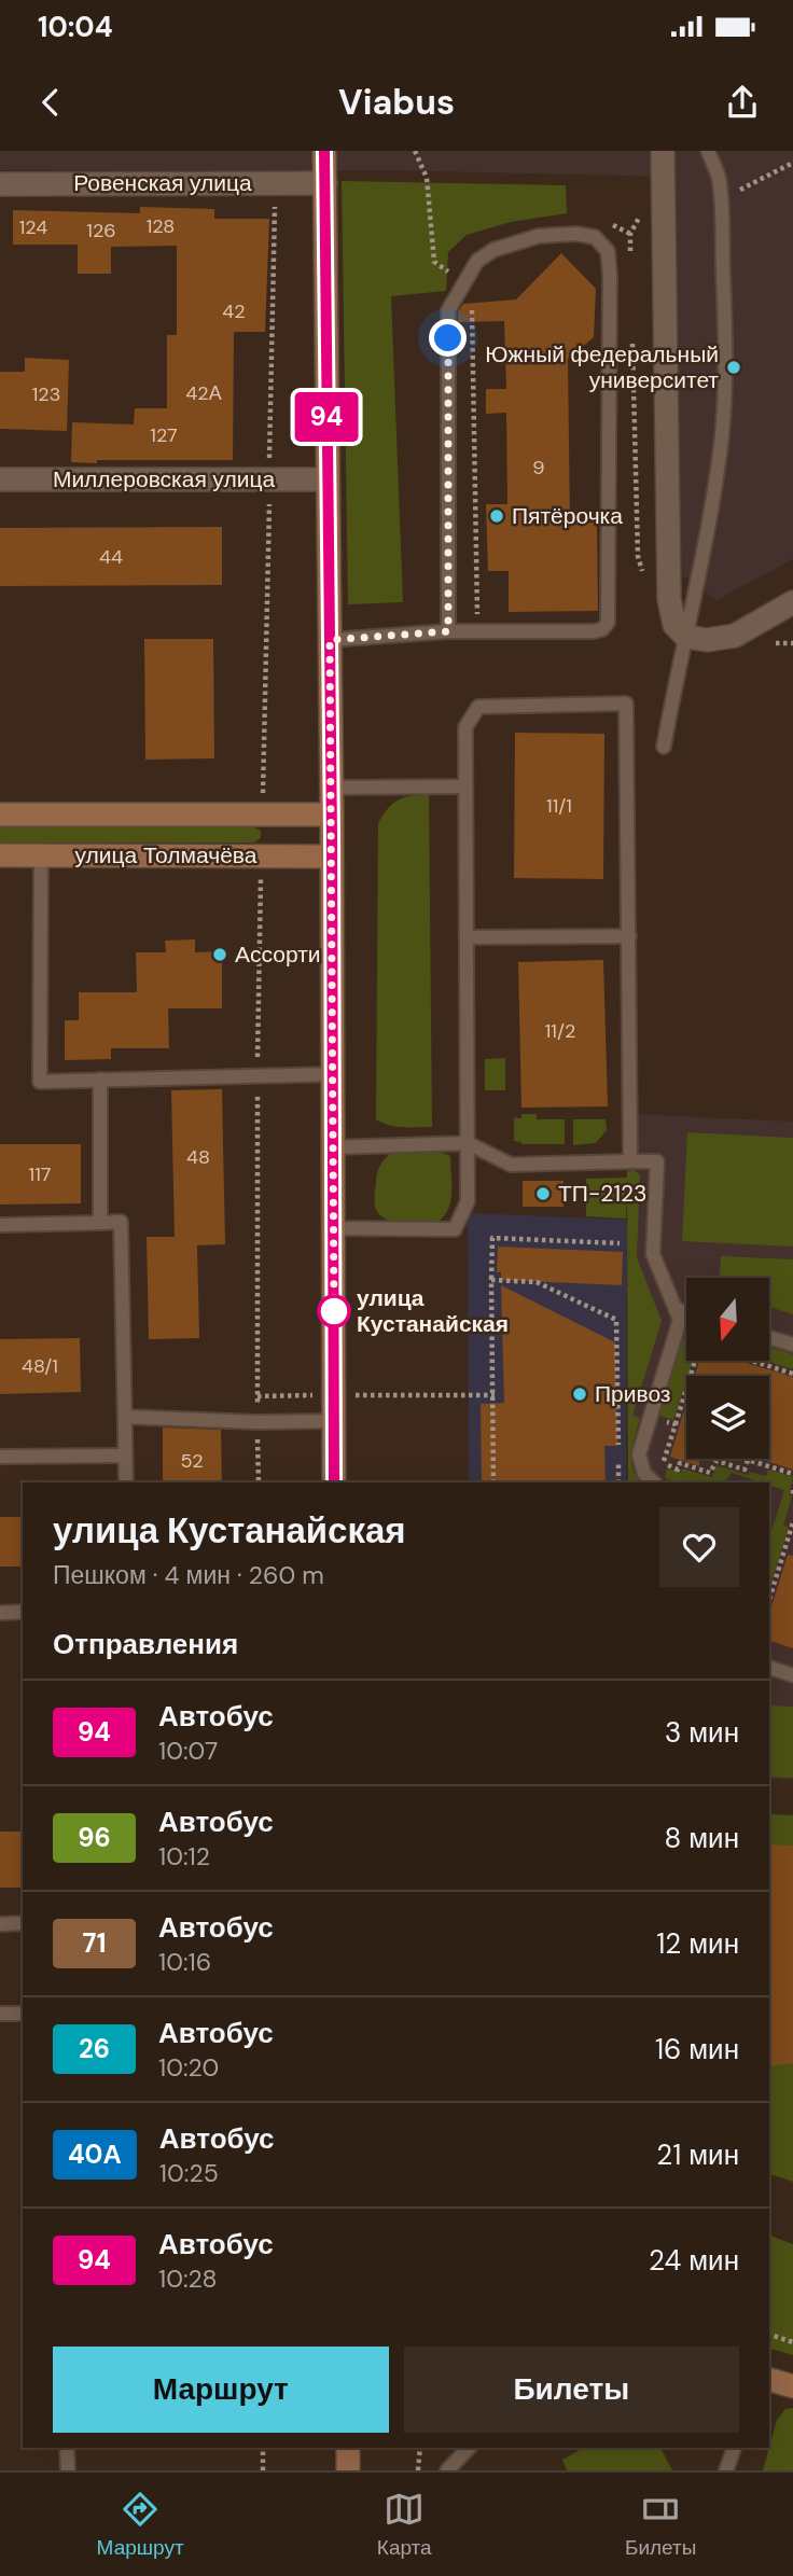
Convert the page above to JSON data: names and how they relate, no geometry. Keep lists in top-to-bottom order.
{
  "streets": {
    "main road": ["улица Толмачёва"],
    "street": ["Ровенская улица", "Миллеровская улица"]
  },
  "places": [
    "Южный федеральный университет",
    "Пятёрочка",
    "Ассорти",
    "ТП-2123",
    "улица Кустанайская",
    "Привоз"
  ],
  "lines": ["bus line 94"],
  "house_numbers": [
    "128",
    "124",
    "126",
    "42",
    "42А",
    "123",
    "127",
    "9",
    "44",
    "11/1",
    "11/2",
    "48",
    "117",
    "48/1",
    "52"
  ],
  "north": "bottom",
  "page": {
    "status": "10:04",
    "header": "Viabus",
    "on_map": "94",
    "heading": [
      ["улица Кустанайская", "Пешком · 4 мин · 260 m"],
      "Отправления"
    ],
    "list": [
      {
        "mark": "94",
        "name": "Автобус",
        "note": "10:07",
        "value": "3 мин"
      },
      {
        "mark": "96",
        "name": "Автобус",
        "note": "10:12",
        "value": "8 мин"
      },
      {
        "mark": "71",
        "name": "Автобус",
        "note": "10:16",
        "value": "12 мин"
      },
      {
        "mark": "26",
        "name": "Автобус",
        "note": "10:20",
        "value": "16 мин"
      },
      {
        "mark": "40А",
        "name": "Автобус",
        "note": "10:25",
        "value": "21 мин"
      },
      {
        "mark": "94",
        "name": "Автобус",
        "note": "10:28",
        "value": "24 мин"
      }
    ],
    "buttons": ["Маршрут", "Билеты"],
    "tabs": ["Маршрут", "Карта", "Билеты"]
  }
}
